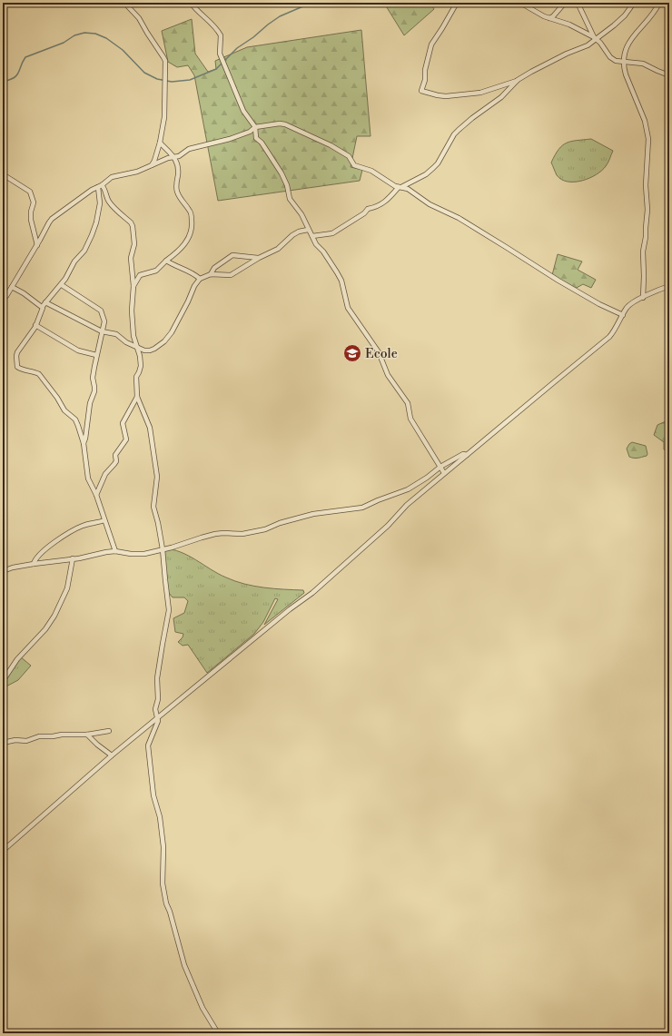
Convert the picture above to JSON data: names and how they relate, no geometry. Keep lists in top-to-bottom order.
{
  "places": {
    "school or university": ["Ecole"]
  }
}
